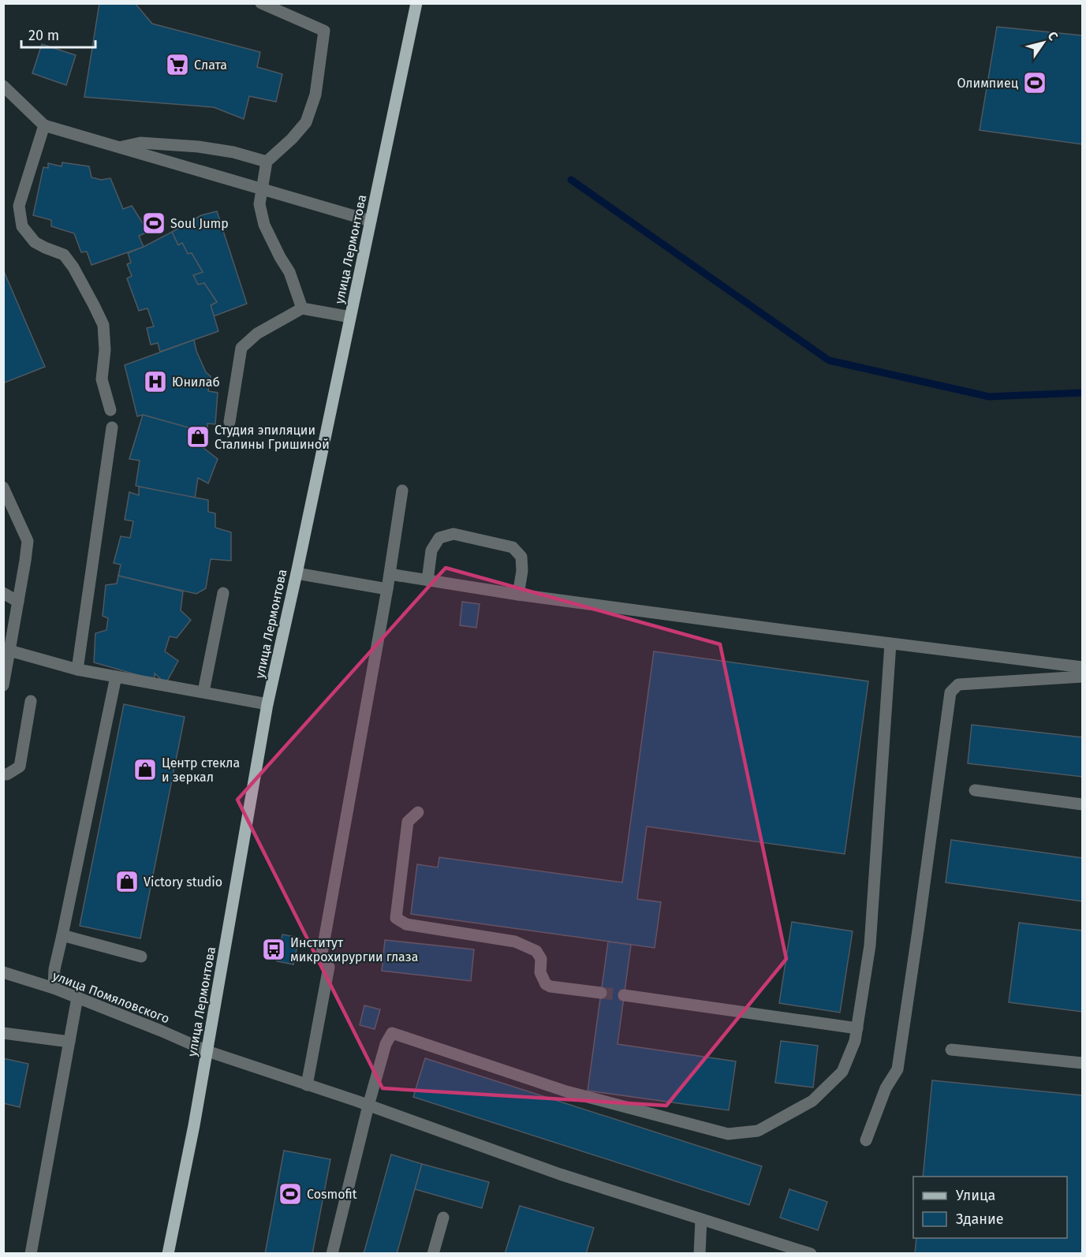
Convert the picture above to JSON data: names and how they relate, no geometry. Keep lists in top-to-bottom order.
{
  "streets": {
    "main road": ["улица Лермонтова"],
    "street": ["улица Помяловского"]
  },
  "crossings": [
    ["улица Лермонтова", "улица Помяловского"]
  ],
  "places": {
    "supermarket": ["Слата"],
    "sports": ["Олимпиец", "Soul Jump", "Cosmofit"],
    "hospital": ["Юнилаб"],
    "shop": ["Студия эпиляции Сталины Гришиной", "Центр стекла и зеркал", "Victory studio"],
    "bus stop": ["Институт микрохирургии глаза"]
  },
  "legend": ["Улица", "Здание"],
  "scale_bar": "20 m",
  "north": "top right"
}
